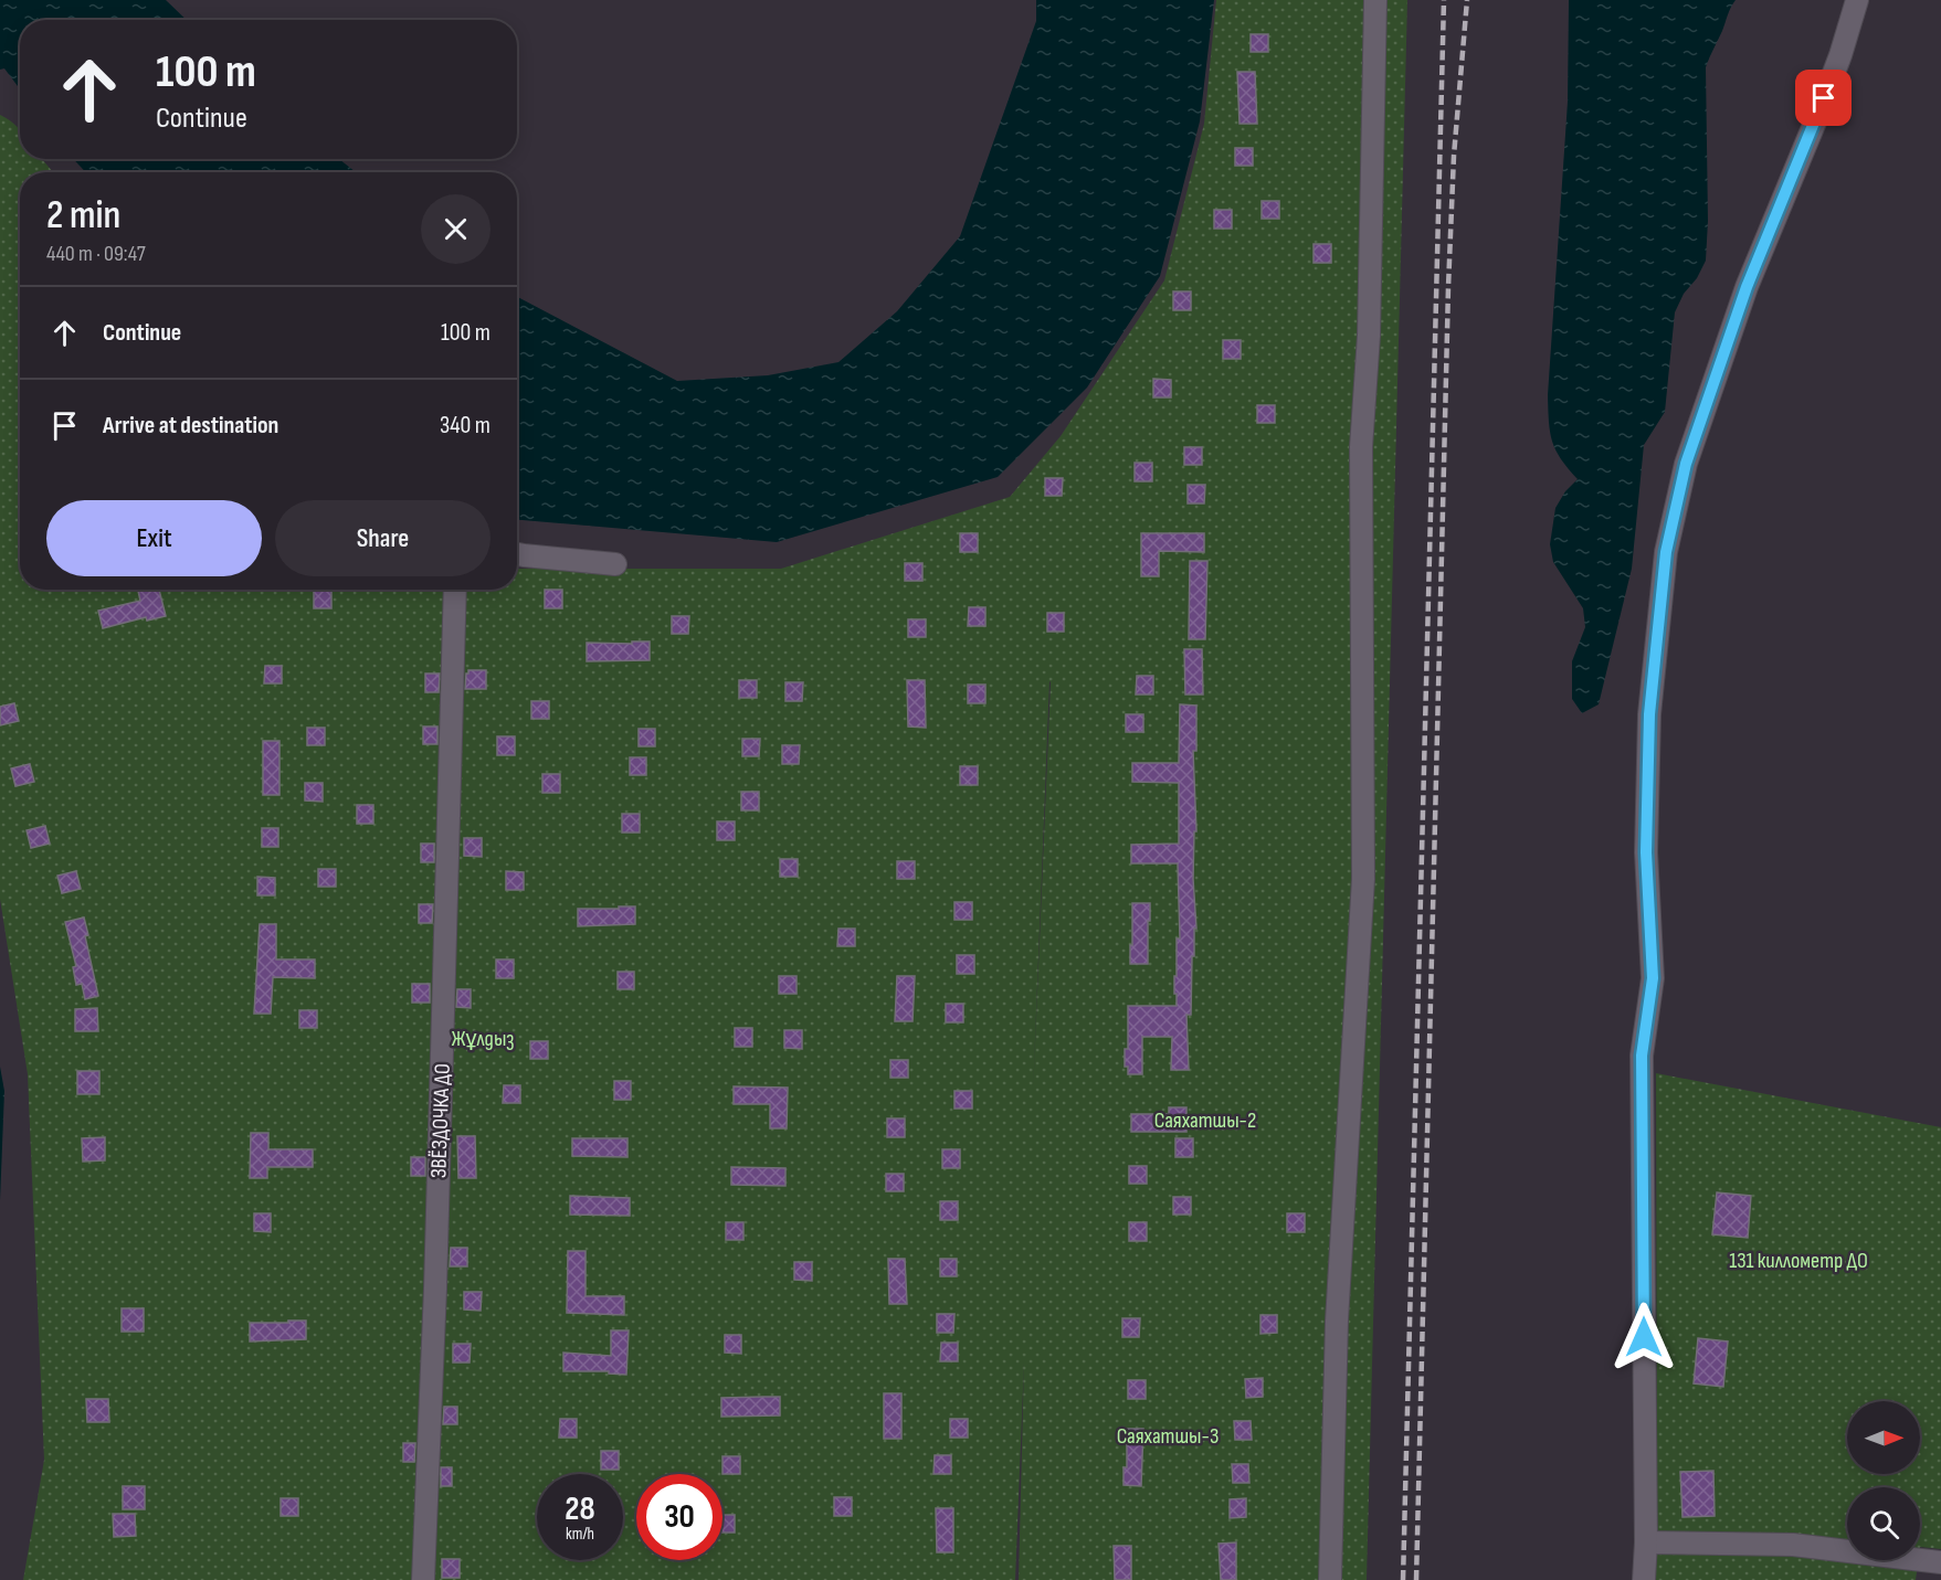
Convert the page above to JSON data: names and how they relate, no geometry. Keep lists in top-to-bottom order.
{
  "streets": {
    "street": ["ЗВЁЗДОЧКА ДО"]
  },
  "parks": [
    "Жұлдыз",
    "Саяхатшы-2",
    "131 киллометр ДО",
    "Саяхатшы-3"
  ],
  "north": "right",
  "page": {
    "turn": ["100 m", "Continue"],
    "heading": ["2 min", "440 m · 09:47"],
    "list": [
      {
        "name": "Continue",
        "value": "100 m"
      },
      {
        "name": "Arrive at destination",
        "value": "340 m"
      }
    ],
    "buttons": ["Exit", "Share"],
    "speed": "28 km/h",
    "limit": "30"
  }
}
